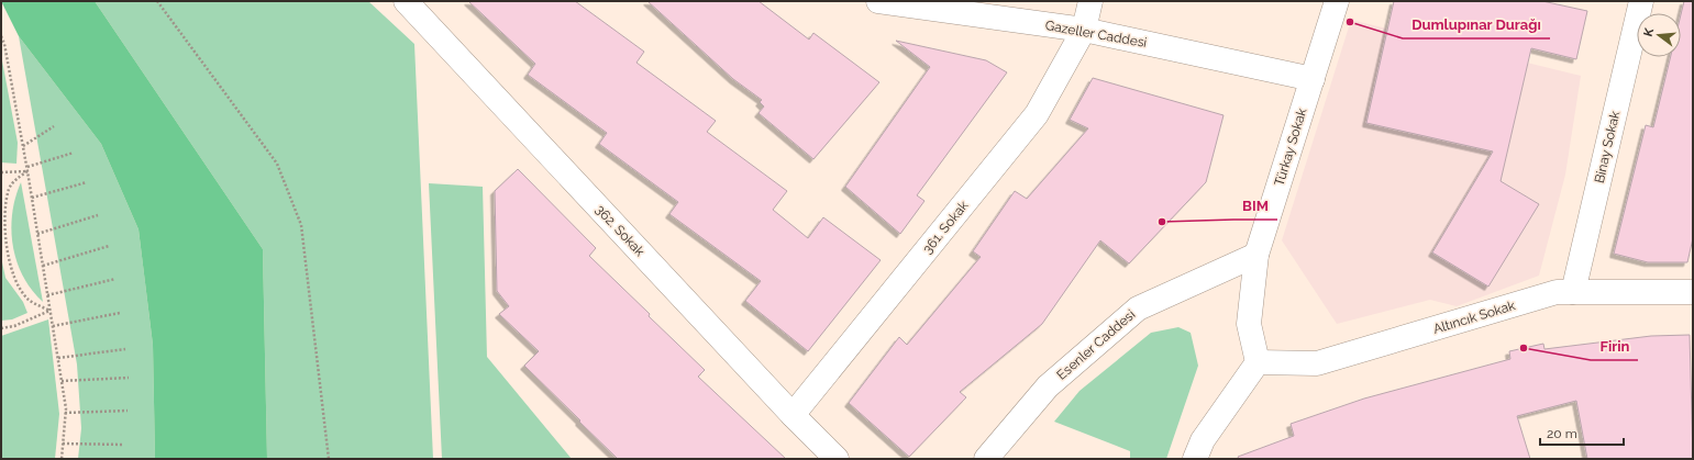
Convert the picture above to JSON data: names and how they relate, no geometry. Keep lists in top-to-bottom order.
{
  "streets": {
    "street": [
      "Gazeller Caddesi",
      "Türkay Sokak",
      "Binay Sokak",
      "361. Sokak",
      "362. Sokak",
      "Altıncık Sokak",
      "Esenler Caddesi"
    ]
  },
  "crossings": [
    ["Gazeller Caddesi", "Türkay Sokak"],
    ["Gazeller Caddesi", "361. Sokak"],
    ["Türkay Sokak", "Altıncık Sokak"],
    ["Türkay Sokak", "Esenler Caddesi"],
    ["Binay Sokak", "Altıncık Sokak"],
    ["361. Sokak", "362. Sokak"]
  ],
  "places": ["Dumlupınar Durağı", "BIM", "Firin"],
  "scale_bar": "20 m",
  "north": "left"
}
